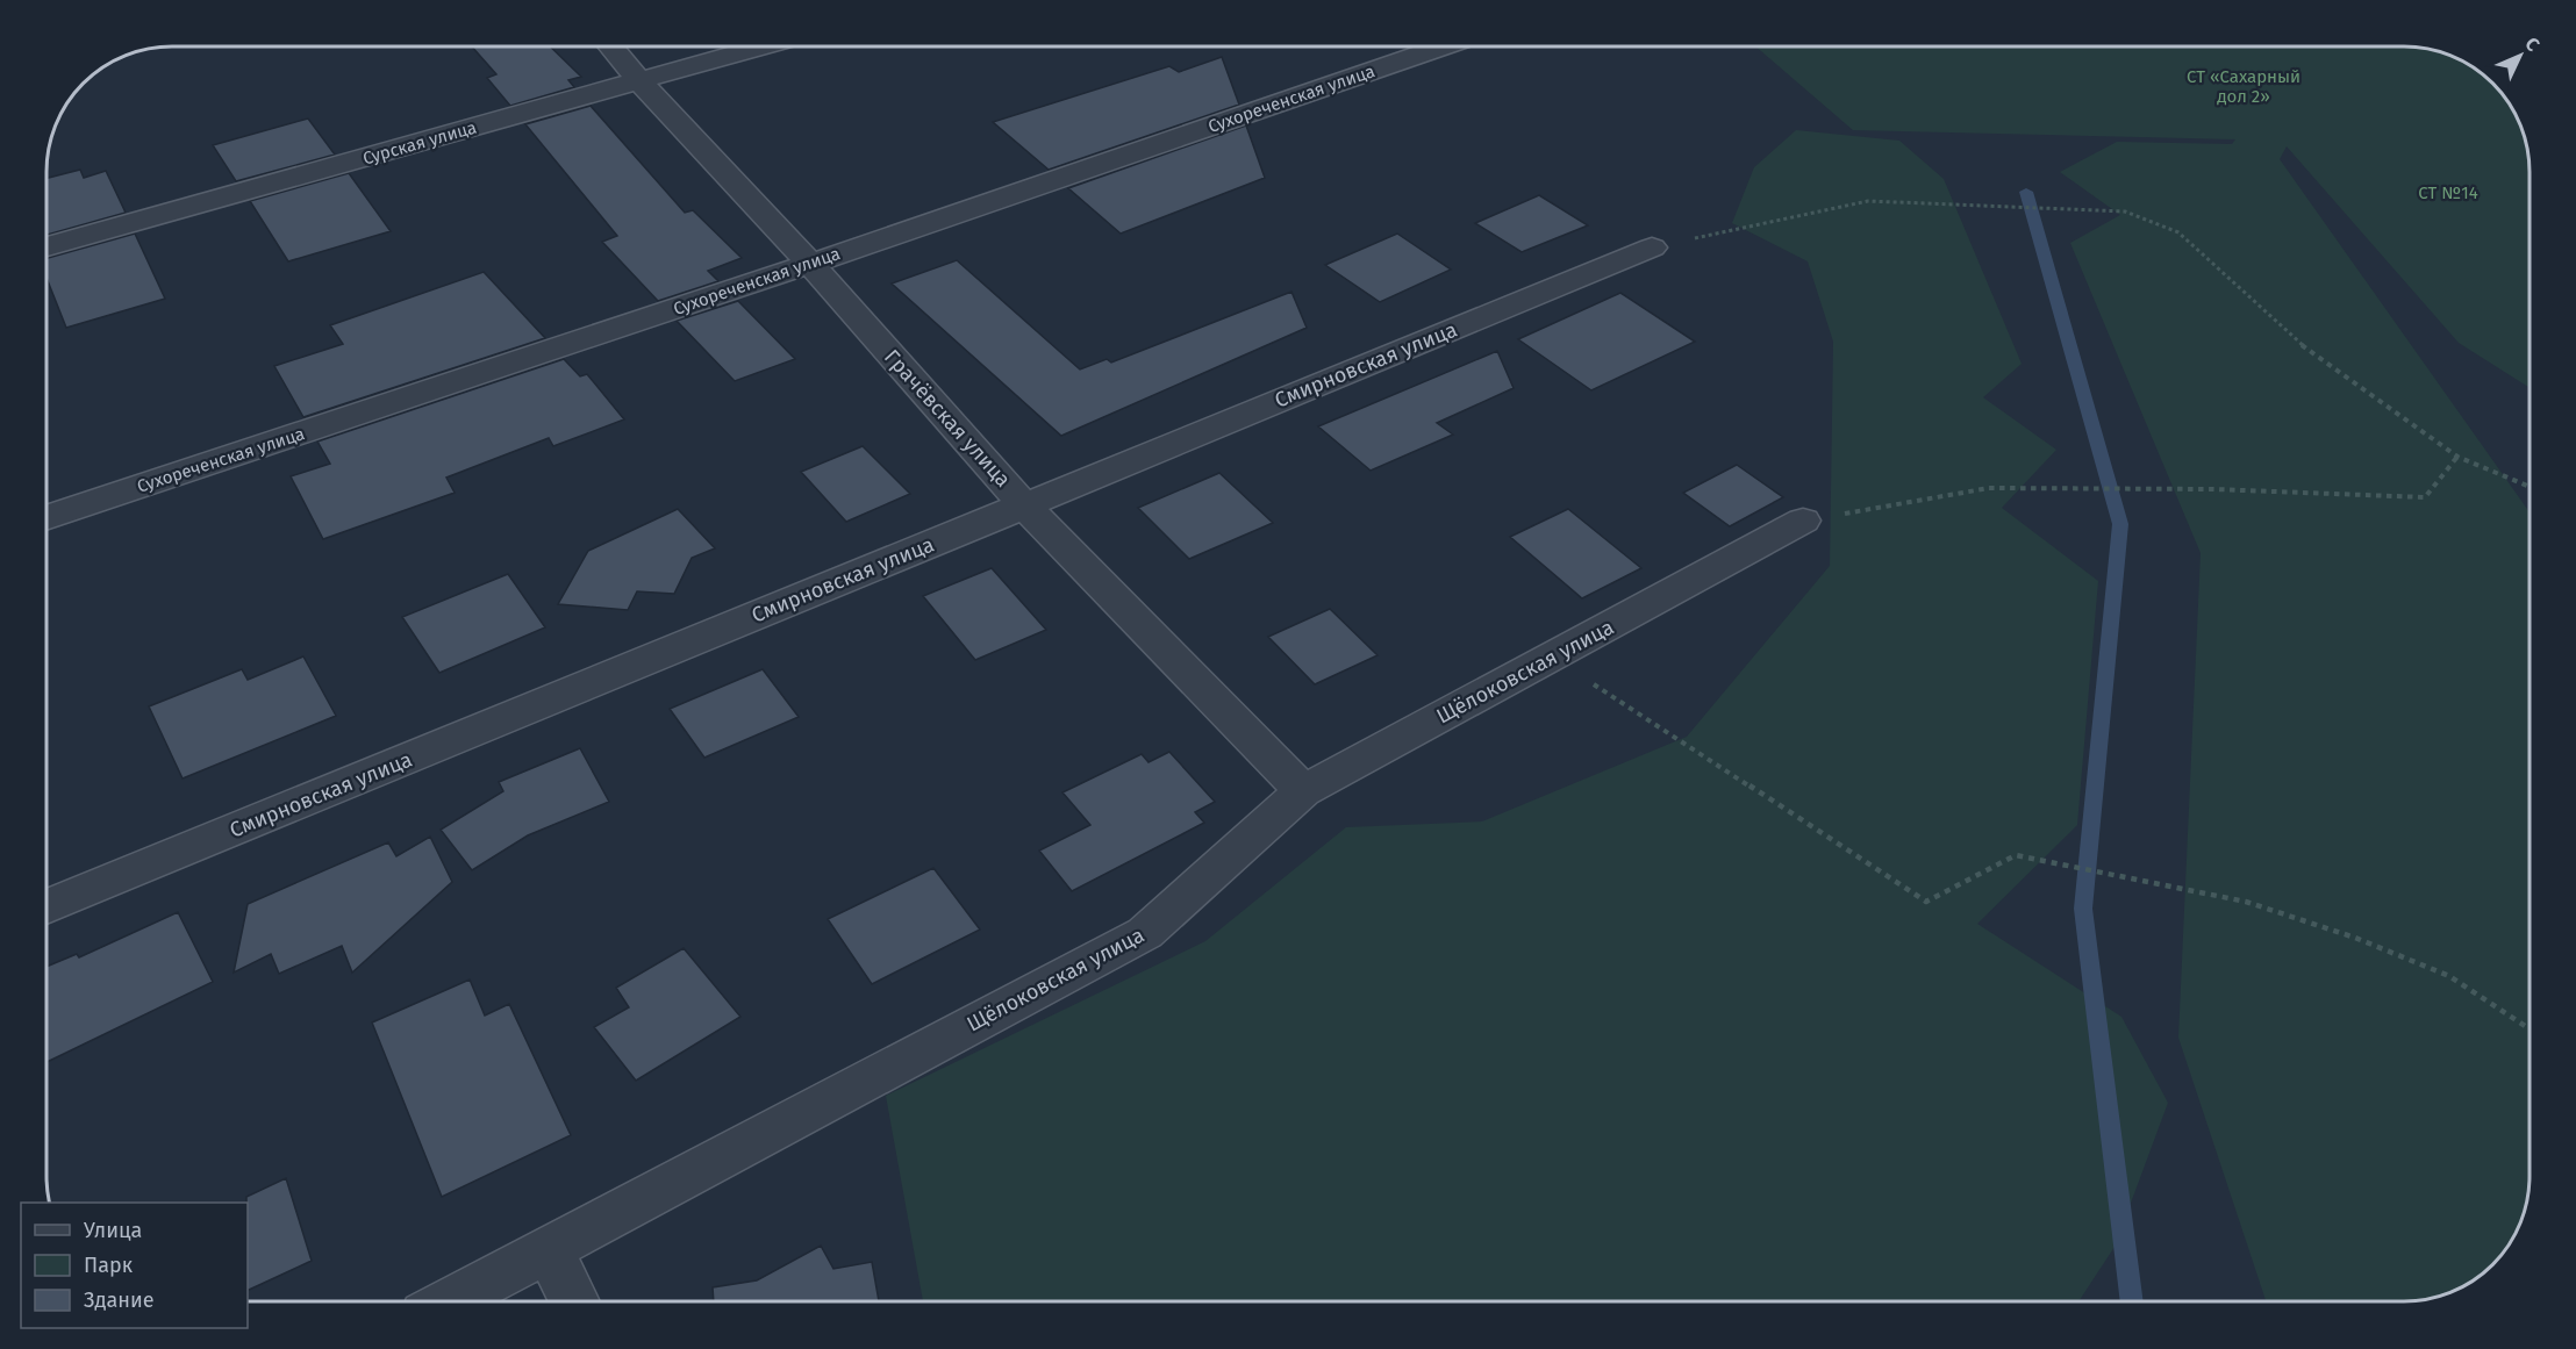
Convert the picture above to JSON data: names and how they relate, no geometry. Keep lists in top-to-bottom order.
{
  "streets": {
    "street": [
      "Сухореченская улица",
      "Сурская улица",
      "Смирновская улица",
      "Грачёвская улица",
      "Щёлоковская улица"
    ]
  },
  "crossings": [
    ["Сухореченская улица", "Грачёвская улица"],
    ["Сурская улица", "Грачёвская улица"],
    ["Смирновская улица", "Грачёвская улица"],
    ["Грачёвская улица", "Щёлоковская улица"]
  ],
  "parks": ["СТ «Сахарный дол 2»", "СТ №14"],
  "legend": ["Улица", "Парк", "Здание"],
  "north": "top right"
}
